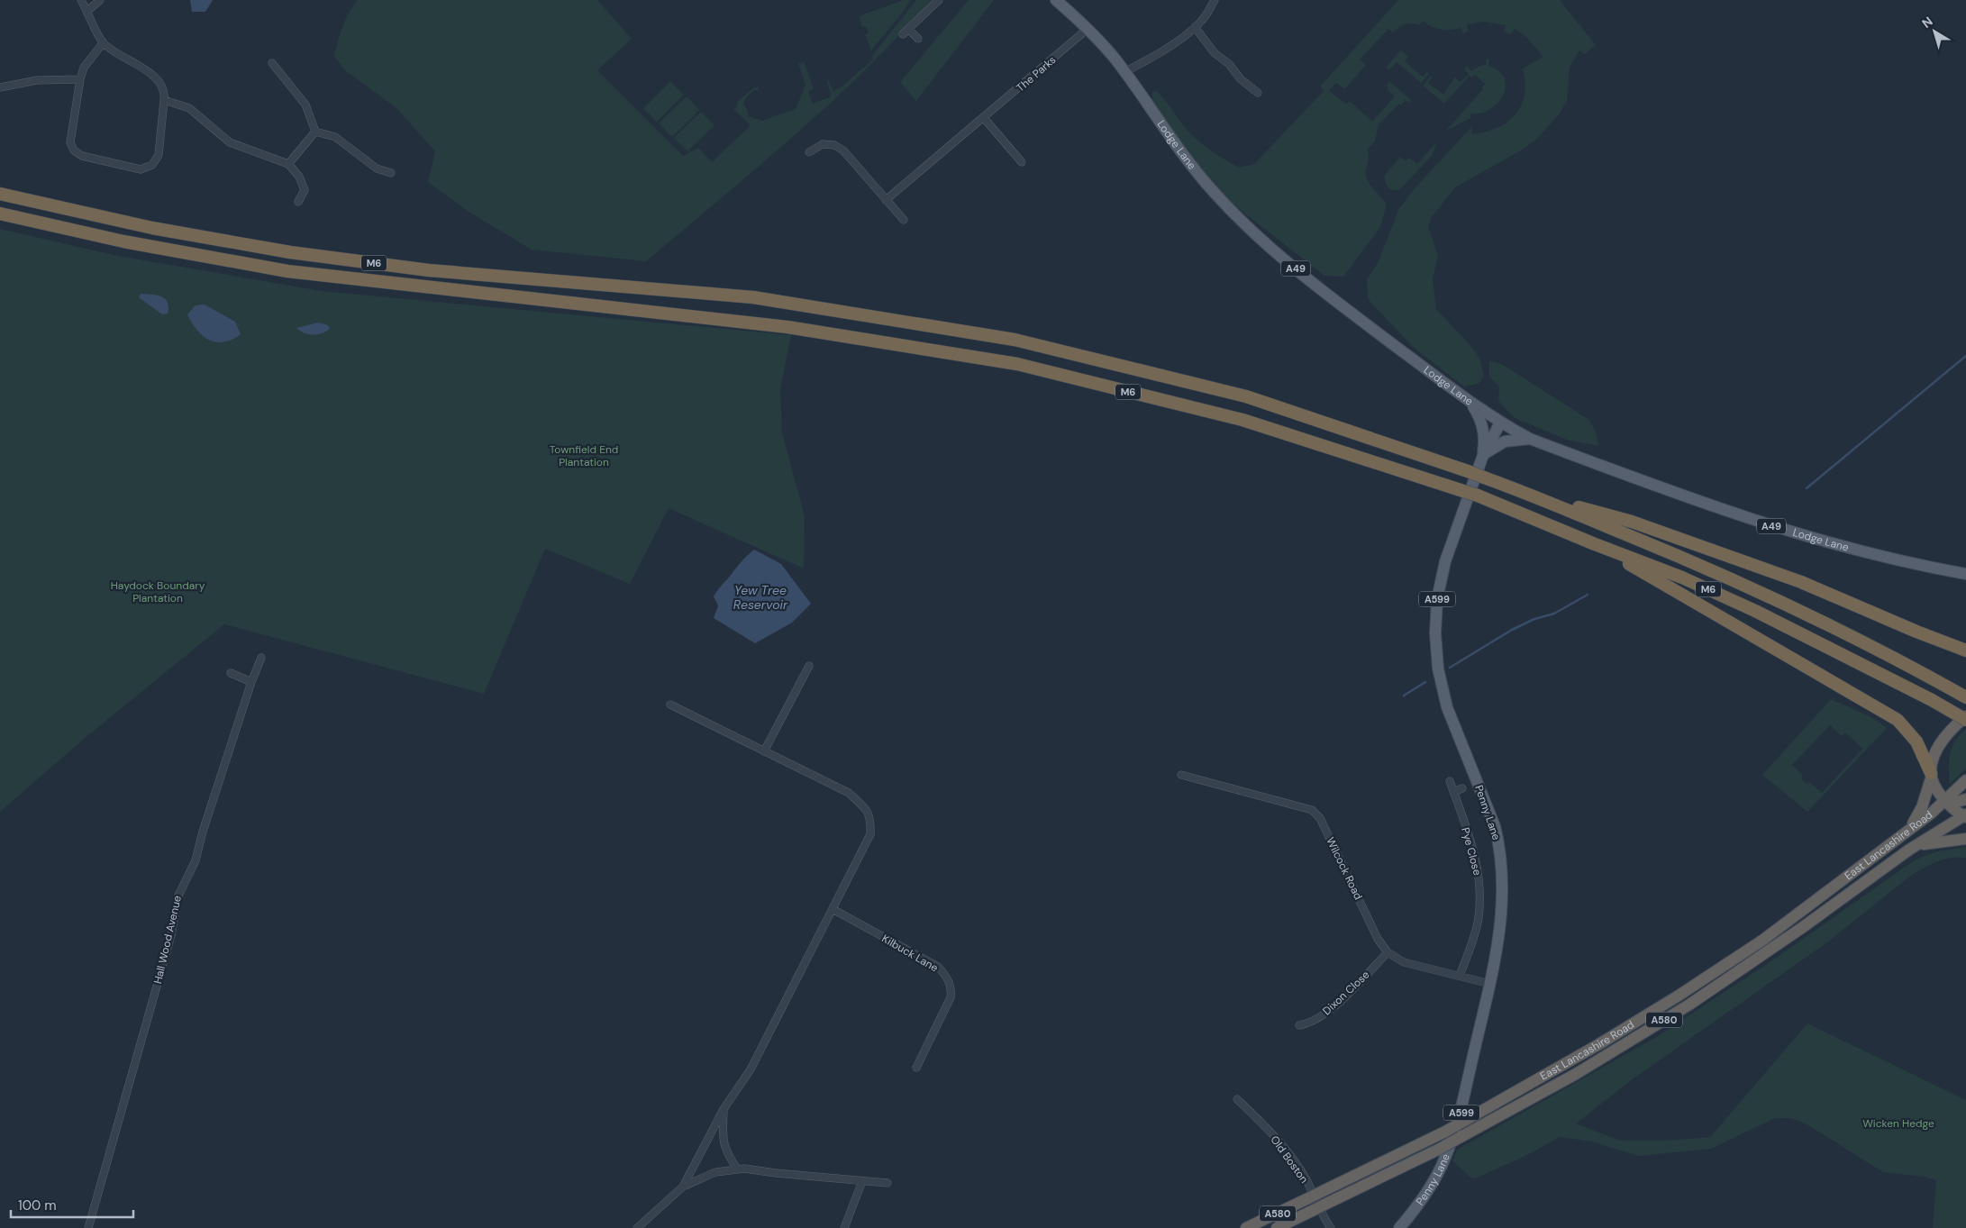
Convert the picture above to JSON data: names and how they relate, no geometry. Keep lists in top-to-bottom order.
{
  "streets": {
    "highway": ["M6", "East Lancashire Road", "A580"],
    "main road": [
      "Lodge Lane",
      "A49",
      "A599",
      "Penny Lane"
    ],
    "street": [
      "The Parks",
      "Pye Close",
      "Wilcock Road",
      "Hall Wood Avenue",
      "Kilbuck Lane",
      "Dixon Close",
      "Old Boston"
    ]
  },
  "crossings": [
    ["The Parks", "Lodge Lane"],
    ["Lodge Lane", "A599"],
    ["Lodge Lane", "Penny Lane"],
    ["A599", "Penny Lane"],
    ["Penny Lane", "Wilcock Road"],
    ["Pye Close", "Wilcock Road"],
    ["Wilcock Road", "Dixon Close"]
  ],
  "water": ["Yew Tree Reservoir"],
  "parks": ["Townfield End Plantation", "Haydock Boundary Plantation", "Wicken Hedge"],
  "scale_bar": "100 m",
  "north": "top left"
}
